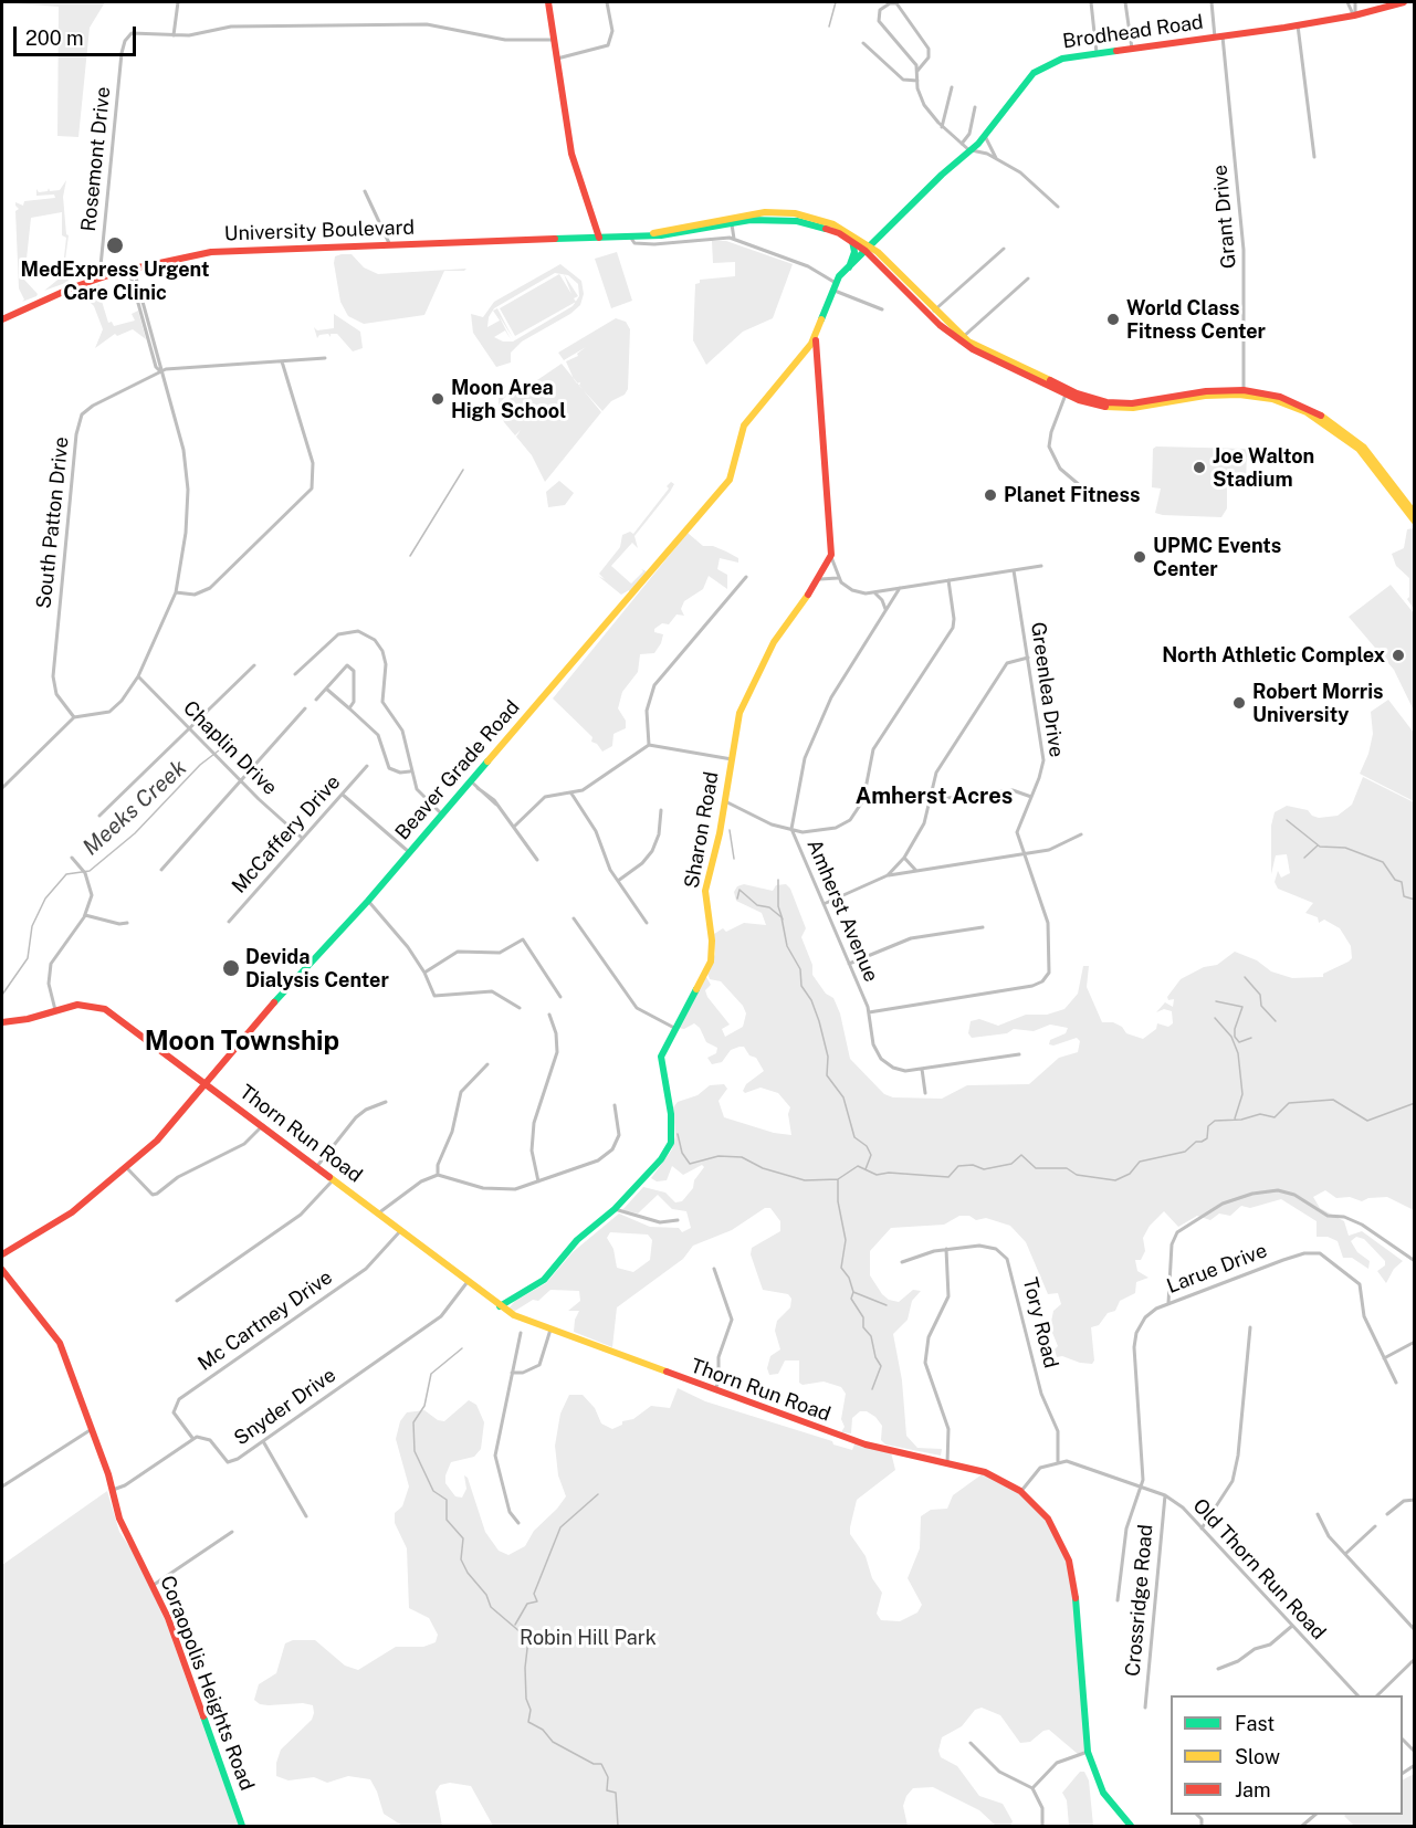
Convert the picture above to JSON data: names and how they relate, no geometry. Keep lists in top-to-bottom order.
{
  "streets": {
    "main road": [
      "Brodhead Road",
      "University Boulevard",
      "Beaver Grade Road",
      "Sharon Road",
      "Thorn Run Road",
      "Coraopolis Heights Road"
    ],
    "street": [
      "Rosemont Drive",
      "Grant Drive",
      "South Patton Drive",
      "Greenlea Drive",
      "Chaplin Drive",
      "McCaffery Drive",
      "Amherst Avenue",
      "Larue Drive",
      "Mc Cartney Drive",
      "Tory Road",
      "Snyder Drive",
      "Old Thorn Run Road",
      "Crossridge Road"
    ]
  },
  "crossings": [
    ["Brodhead Road", "Grant Drive"],
    ["Brodhead Road", "University Boulevard"],
    ["Brodhead Road", "Beaver Grade Road"],
    ["Rosemont Drive", "University Boulevard"],
    ["Grant Drive", "University Boulevard"],
    ["University Boulevard", "Beaver Grade Road"],
    ["Greenlea Drive", "Amherst Avenue"],
    ["Chaplin Drive", "McCaffery Drive"],
    ["Beaver Grade Road", "Sharon Road"],
    ["Beaver Grade Road", "Thorn Run Road"],
    ["Sharon Road", "Thorn Run Road"],
    ["Thorn Run Road", "Mc Cartney Drive"],
    ["Thorn Run Road", "Snyder Drive"],
    ["Larue Drive", "Old Thorn Run Road"],
    ["Mc Cartney Drive", "Snyder Drive"],
    ["Tory Road", "Old Thorn Run Road"],
    ["Old Thorn Run Road", "Crossridge Road"]
  ],
  "districts": ["Amherst Acres", "Moon Township"],
  "water": ["Meeks Creek"],
  "parks": ["Robin Hill Park"],
  "places": [
    "MedExpress Urgent Care Clinic",
    "World Class Fitness Center",
    "Moon Area High School",
    "Joe Walton Stadium",
    "Planet Fitness",
    "UPMC Events Center",
    "North Athletic Complex",
    "Robert Morris University",
    "Devida Dialysis Center"
  ],
  "legend": ["Fast", "Slow", "Jam"],
  "scale_bar": "200 m"
}
